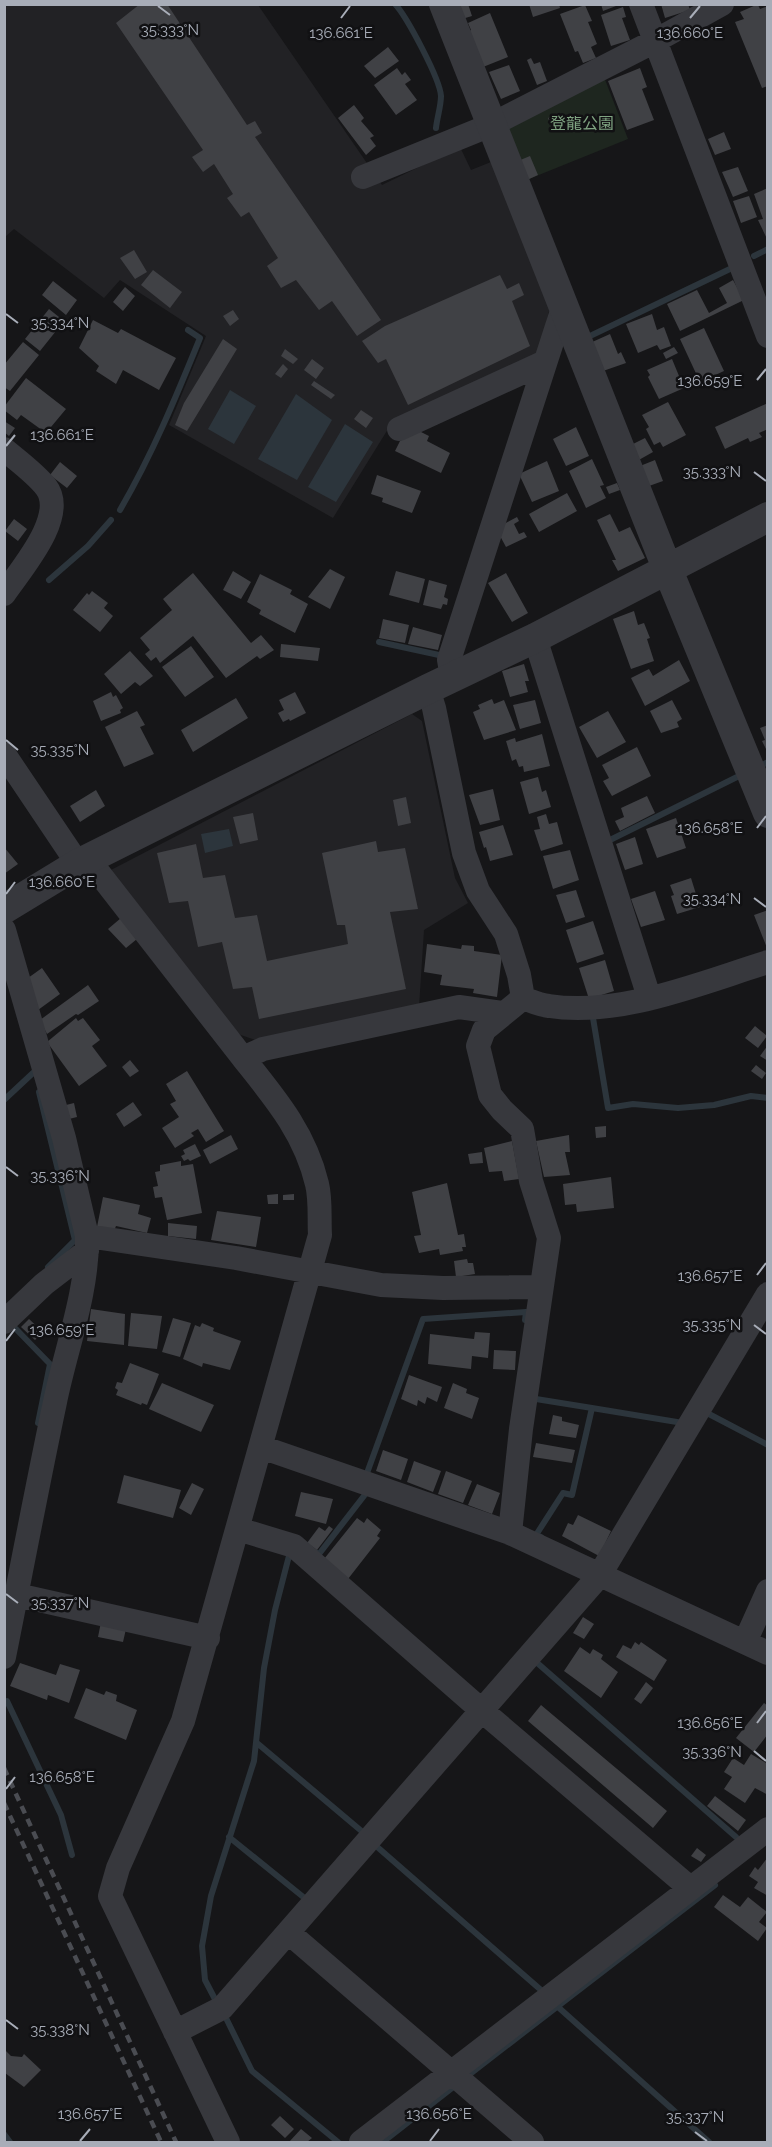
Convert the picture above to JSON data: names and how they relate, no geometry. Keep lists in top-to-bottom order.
{
  "parks": ["登龍公園"],
  "coordinates": [
    "35.333°N",
    "136.661°E",
    "136.660°E",
    "35.334°N",
    "136.659°E",
    "35.335°N",
    "136.658°E",
    "35.336°N",
    "136.657°E",
    "35.337°N",
    "136.656°E",
    "35.338°N"
  ]
}
